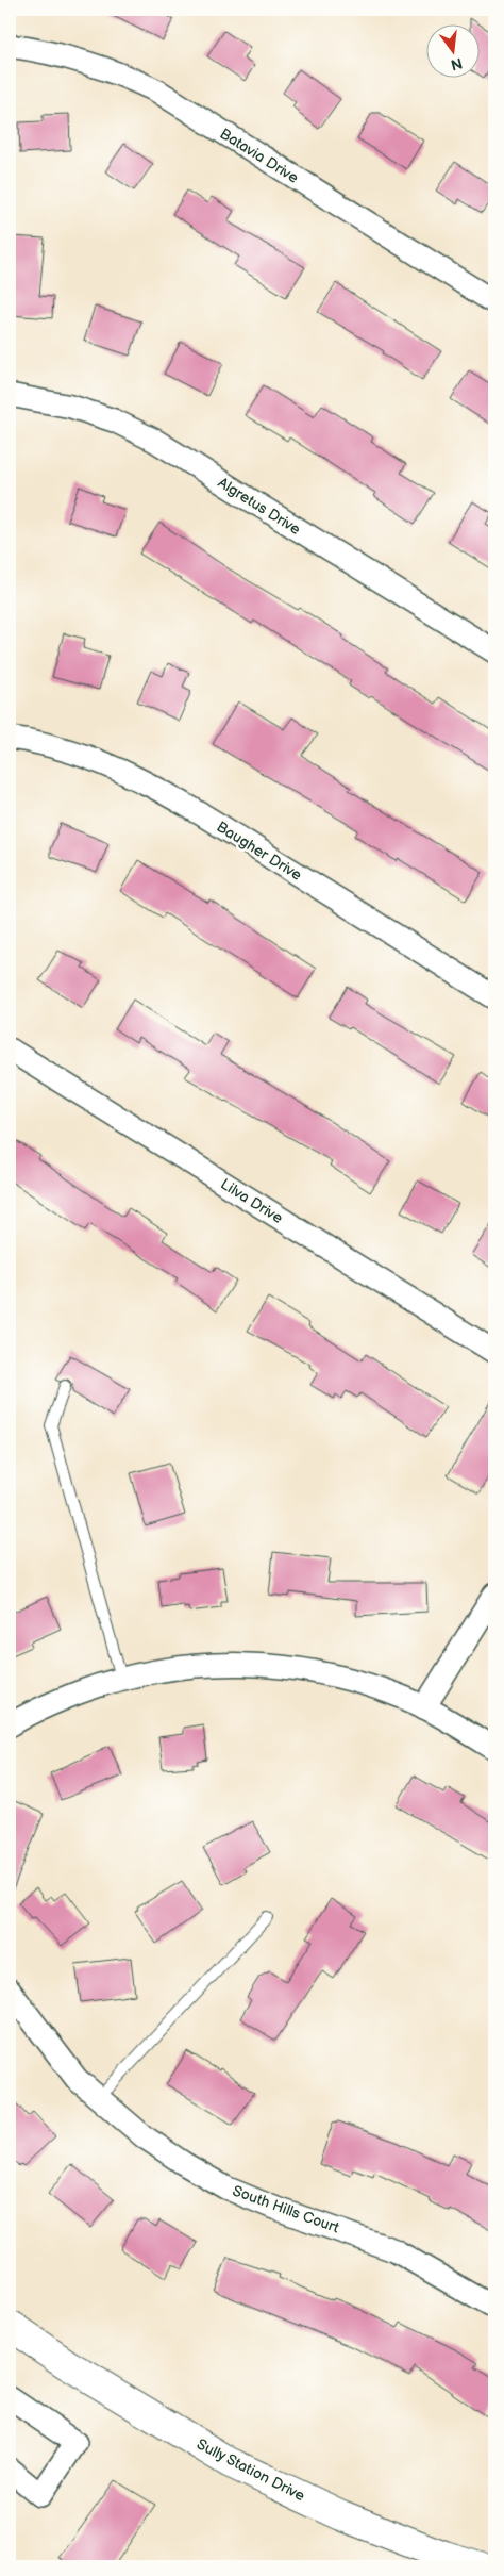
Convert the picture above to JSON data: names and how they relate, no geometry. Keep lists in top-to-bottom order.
{
  "streets": {
    "street": [
      "Batavia Drive",
      "Algretus Drive",
      "Baugher Drive",
      "Lilva Drive",
      "South Hills Court",
      "Sully Station Drive"
    ]
  },
  "north": "bottom"
}
